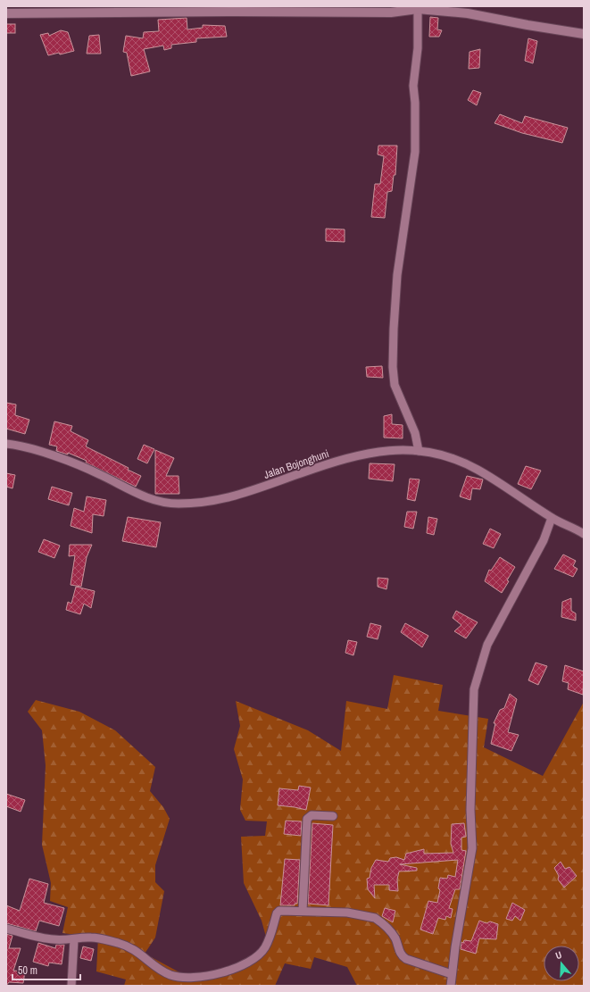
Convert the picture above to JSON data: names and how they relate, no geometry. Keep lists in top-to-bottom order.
{
  "streets": {
    "street": ["Jalan Bojonghuni"]
  },
  "scale_bar": "50 m",
  "north": "top"
}
